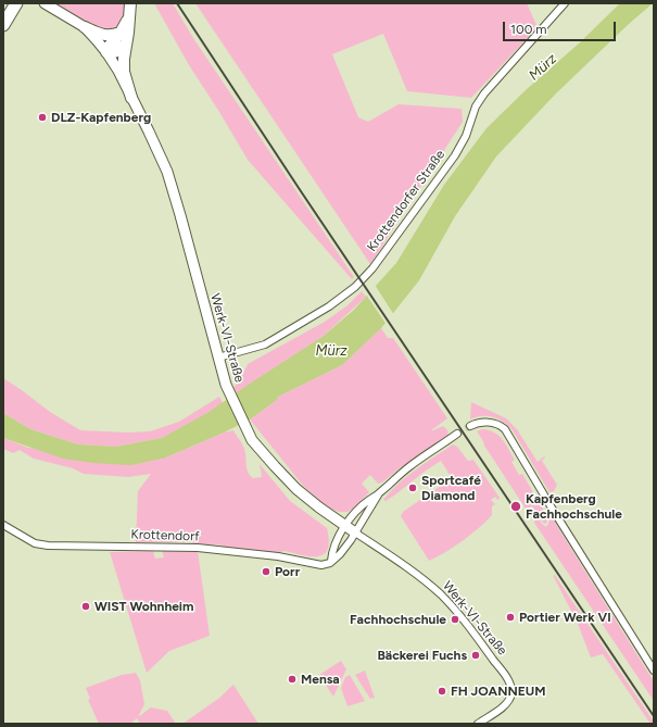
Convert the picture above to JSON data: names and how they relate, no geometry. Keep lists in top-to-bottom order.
{
  "streets": {
    "main road": ["Werk-VI-Straße"],
    "street": ["Krottendorfer Straße", "Krottendorf"]
  },
  "crossings": [
    ["Krottendorfer Straße", "Werk-VI-Straße"]
  ],
  "water": ["Mürz"],
  "places": [
    "DLZ-Kapfenberg",
    "Sportcafé Diamond",
    "Kapfenberg Fachhochschule",
    "Porr",
    "WIST Wohnheim",
    "Portier Werk VI",
    "Fachhochschule",
    "Bäckerei Fuchs",
    "Mensa",
    "FH JOANNEUM"
  ],
  "scale_bar": "100 m"
}
